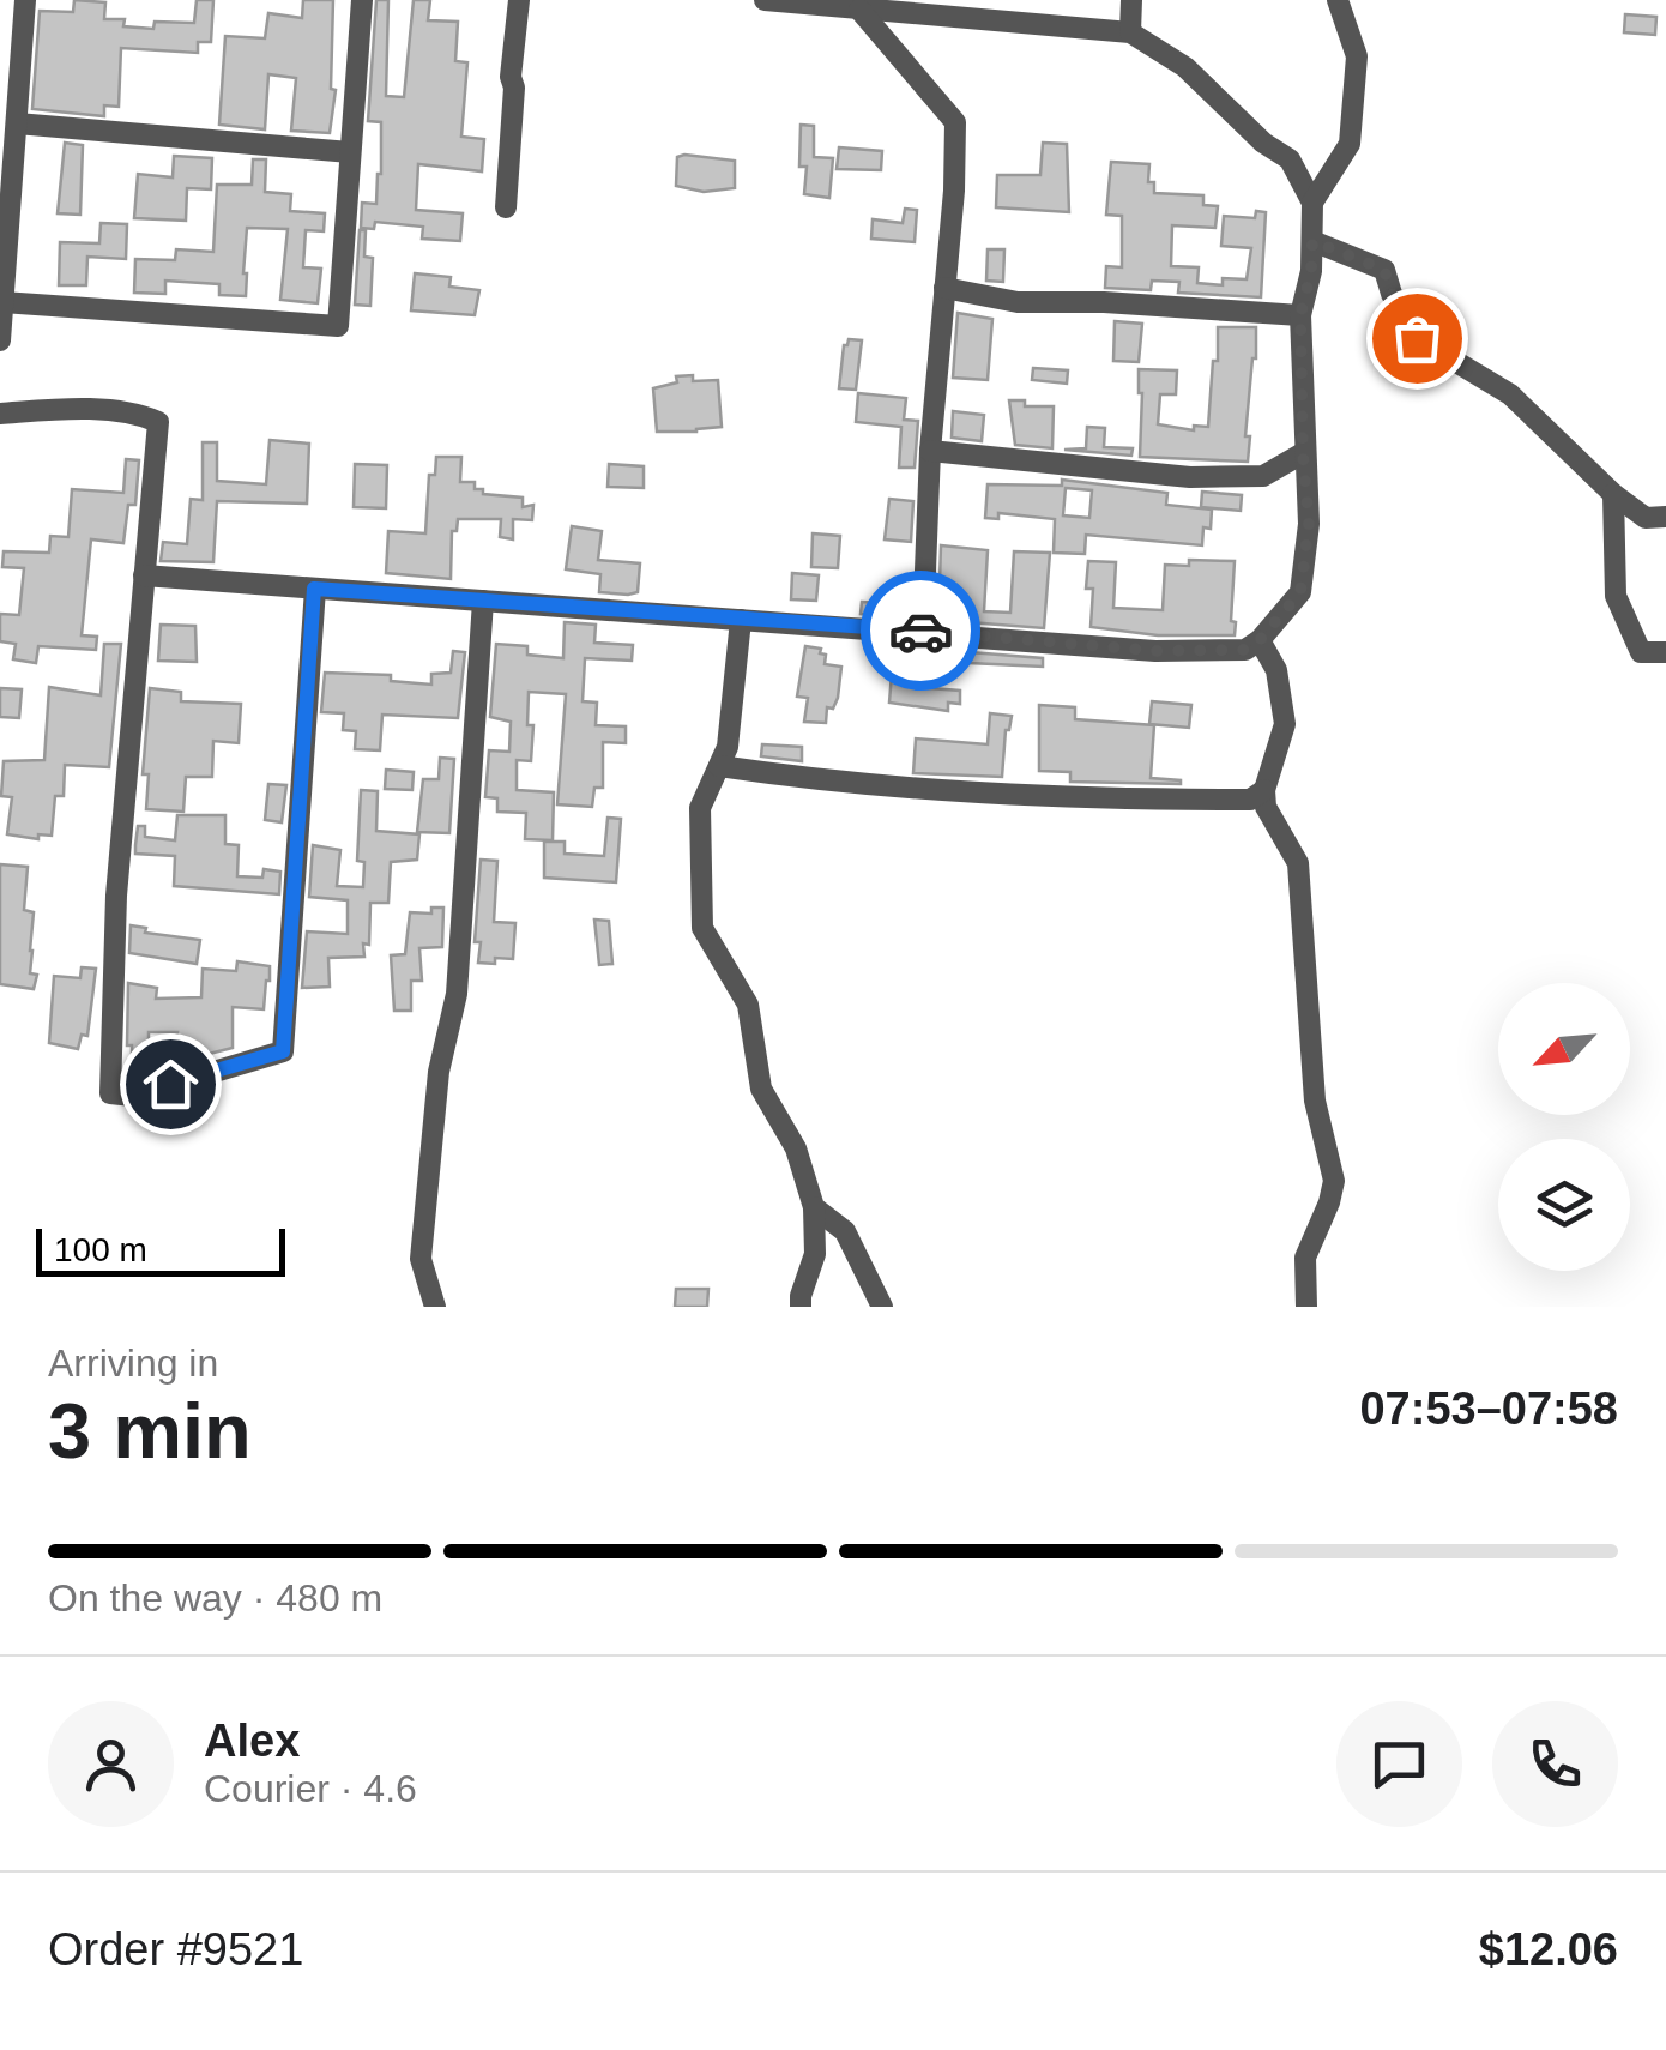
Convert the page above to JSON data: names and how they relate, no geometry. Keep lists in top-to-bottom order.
{
  "scale_bar": "100 m",
  "north": "bottom left",
  "page": {
    "scale": "100 m",
    "heading": ["3 min", "Arriving in", "07:53–07:58"],
    "panel": [
      "Alex",
      "Courier · 4.6",
      "Order #9521",
      "$12.06"
    ],
    "bar": "On the way · 480 m"
  }
}
